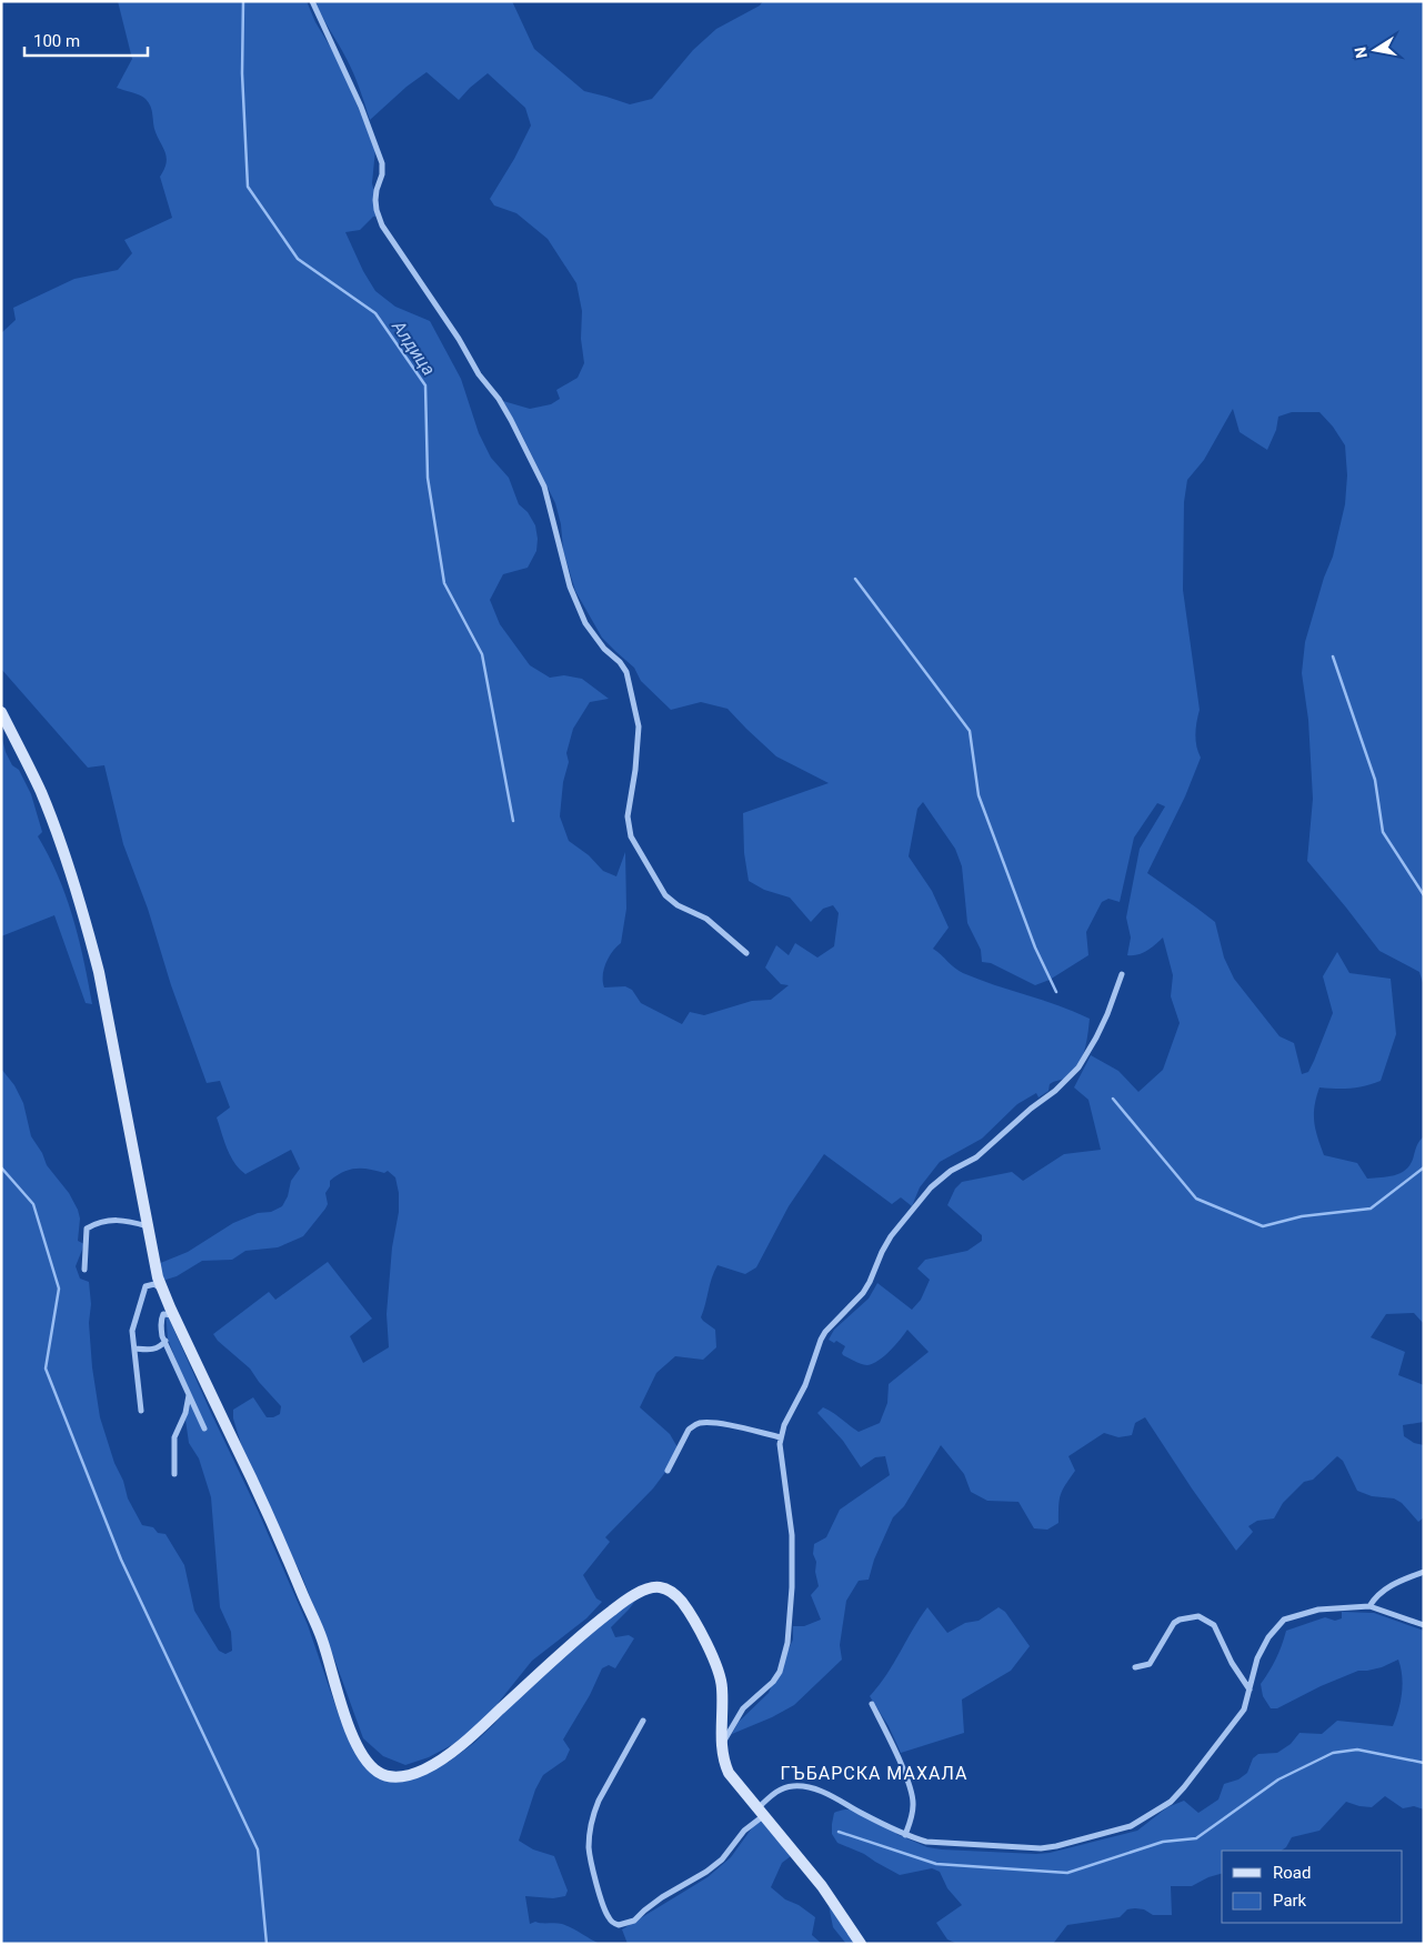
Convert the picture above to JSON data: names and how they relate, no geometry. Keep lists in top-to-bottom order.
{
  "districts": ["ГЪБАРСКА МАХАЛА"],
  "water": ["Алдица"],
  "legend": ["Road", "Park"],
  "scale_bar": "100 m",
  "north": "left"
}
